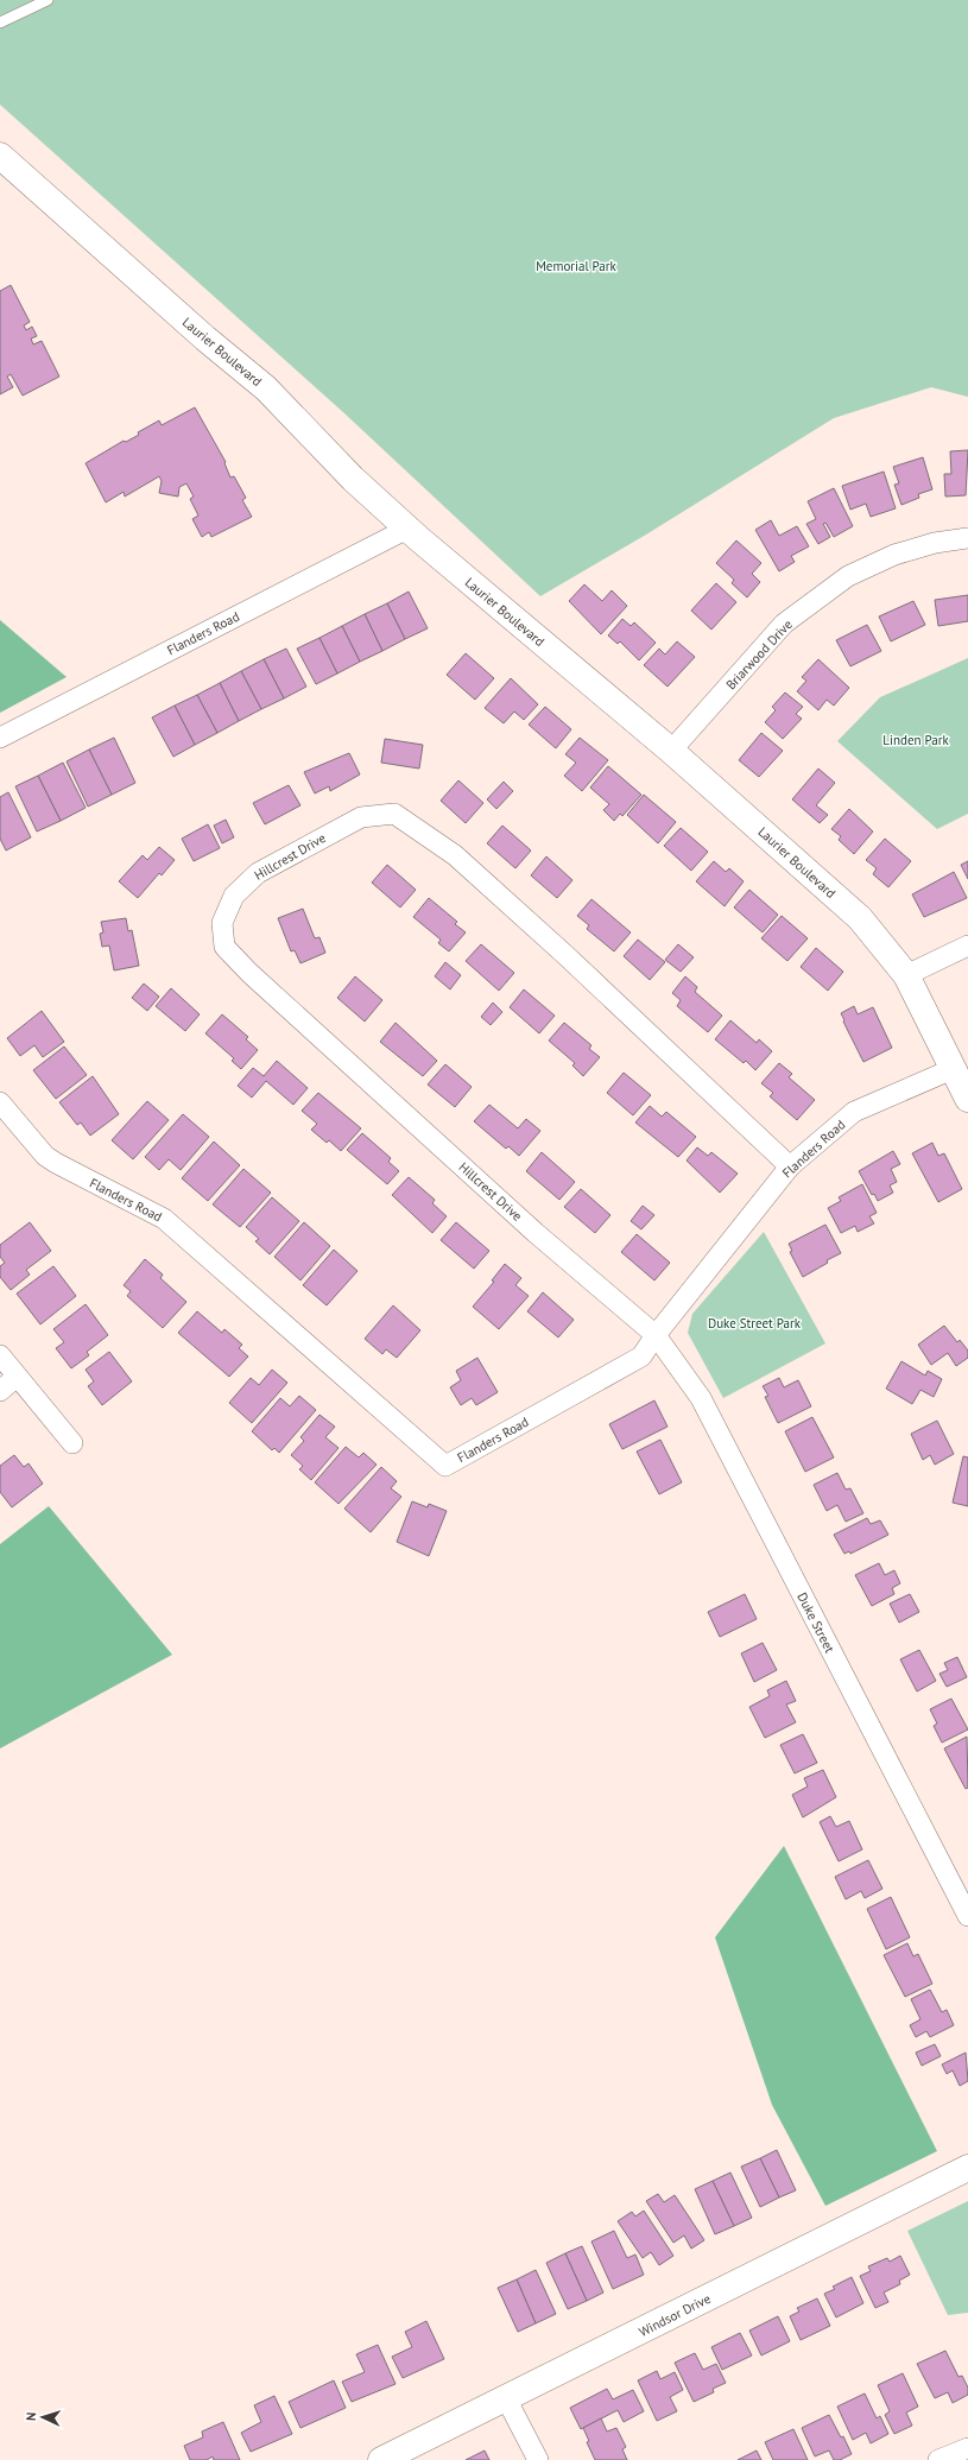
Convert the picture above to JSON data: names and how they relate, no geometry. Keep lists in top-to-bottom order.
{
  "streets": {
    "street": [
      "Laurier Boulevard",
      "Flanders Road",
      "Briarwood Drive",
      "Hillcrest Drive",
      "Duke Street",
      "Windsor Drive"
    ]
  },
  "crossings": [
    ["Laurier Boulevard", "Flanders Road"],
    ["Laurier Boulevard", "Briarwood Drive"],
    ["Flanders Road", "Hillcrest Drive"],
    ["Flanders Road", "Duke Street"],
    ["Hillcrest Drive", "Duke Street"]
  ],
  "parks": ["Memorial Park", "Linden Park", "Duke Street Park"],
  "north": "left"
}
